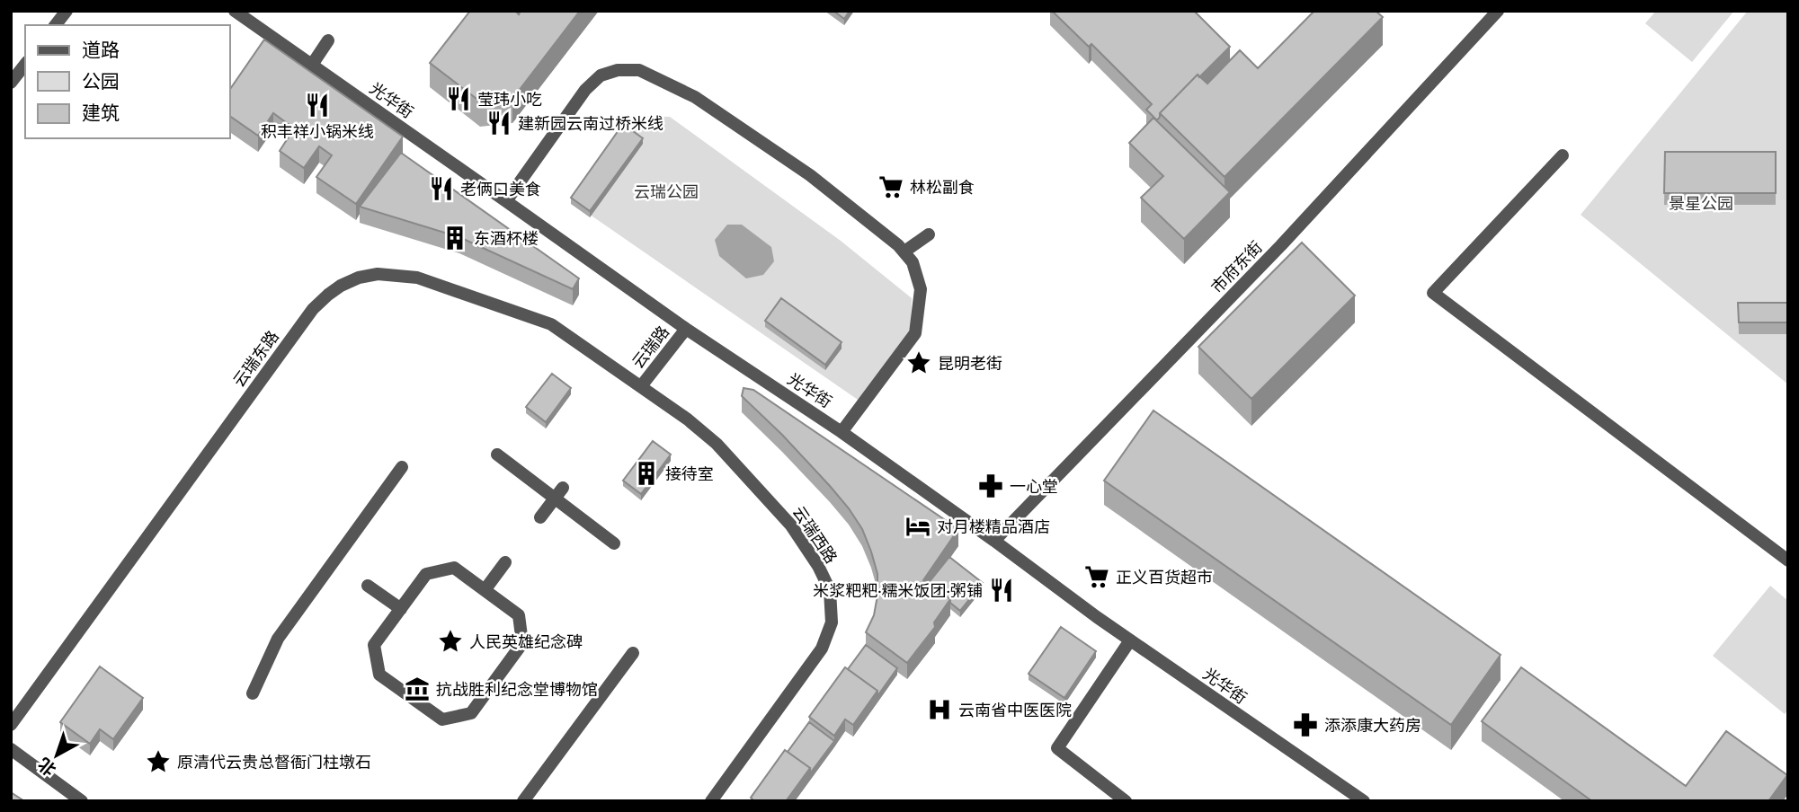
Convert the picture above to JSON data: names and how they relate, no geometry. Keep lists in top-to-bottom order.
{
  "streets": {
    "street": [
      "光华街",
      "市府东街",
      "云瑞路",
      "云瑞东路",
      "云瑞西路"
    ]
  },
  "crossings": [
    ["光华街", "市府东街"],
    ["光华街", "云瑞路"],
    ["云瑞路", "云瑞东路"],
    ["云瑞路", "云瑞西路"],
    ["云瑞东路", "云瑞西路"]
  ],
  "parks": ["云瑞公园", "景星公园"],
  "places": {
    "restaurant": [
      "莹玮小吃",
      "积丰祥小锅米线",
      "建新园云南过桥米线",
      "老俩口美食",
      "米浆粑粑·糯米饭团·粥铺"
    ],
    "supermarket": ["林松副食", "正义百货超市"],
    "building": ["东酒杯楼", "接待室"],
    "place": ["昆明老街", "人民英雄纪念碑", "原清代云贵总督衙门柱墩石"],
    "pharmacy": ["一心堂", "添添康大药房"],
    "hotel": ["对月楼精品酒店"],
    "museum": ["抗战胜利纪念堂博物馆"],
    "hospital": ["云南省中医医院"]
  },
  "legend": ["道路", "公园", "建筑"],
  "north": "bottom left"
}
